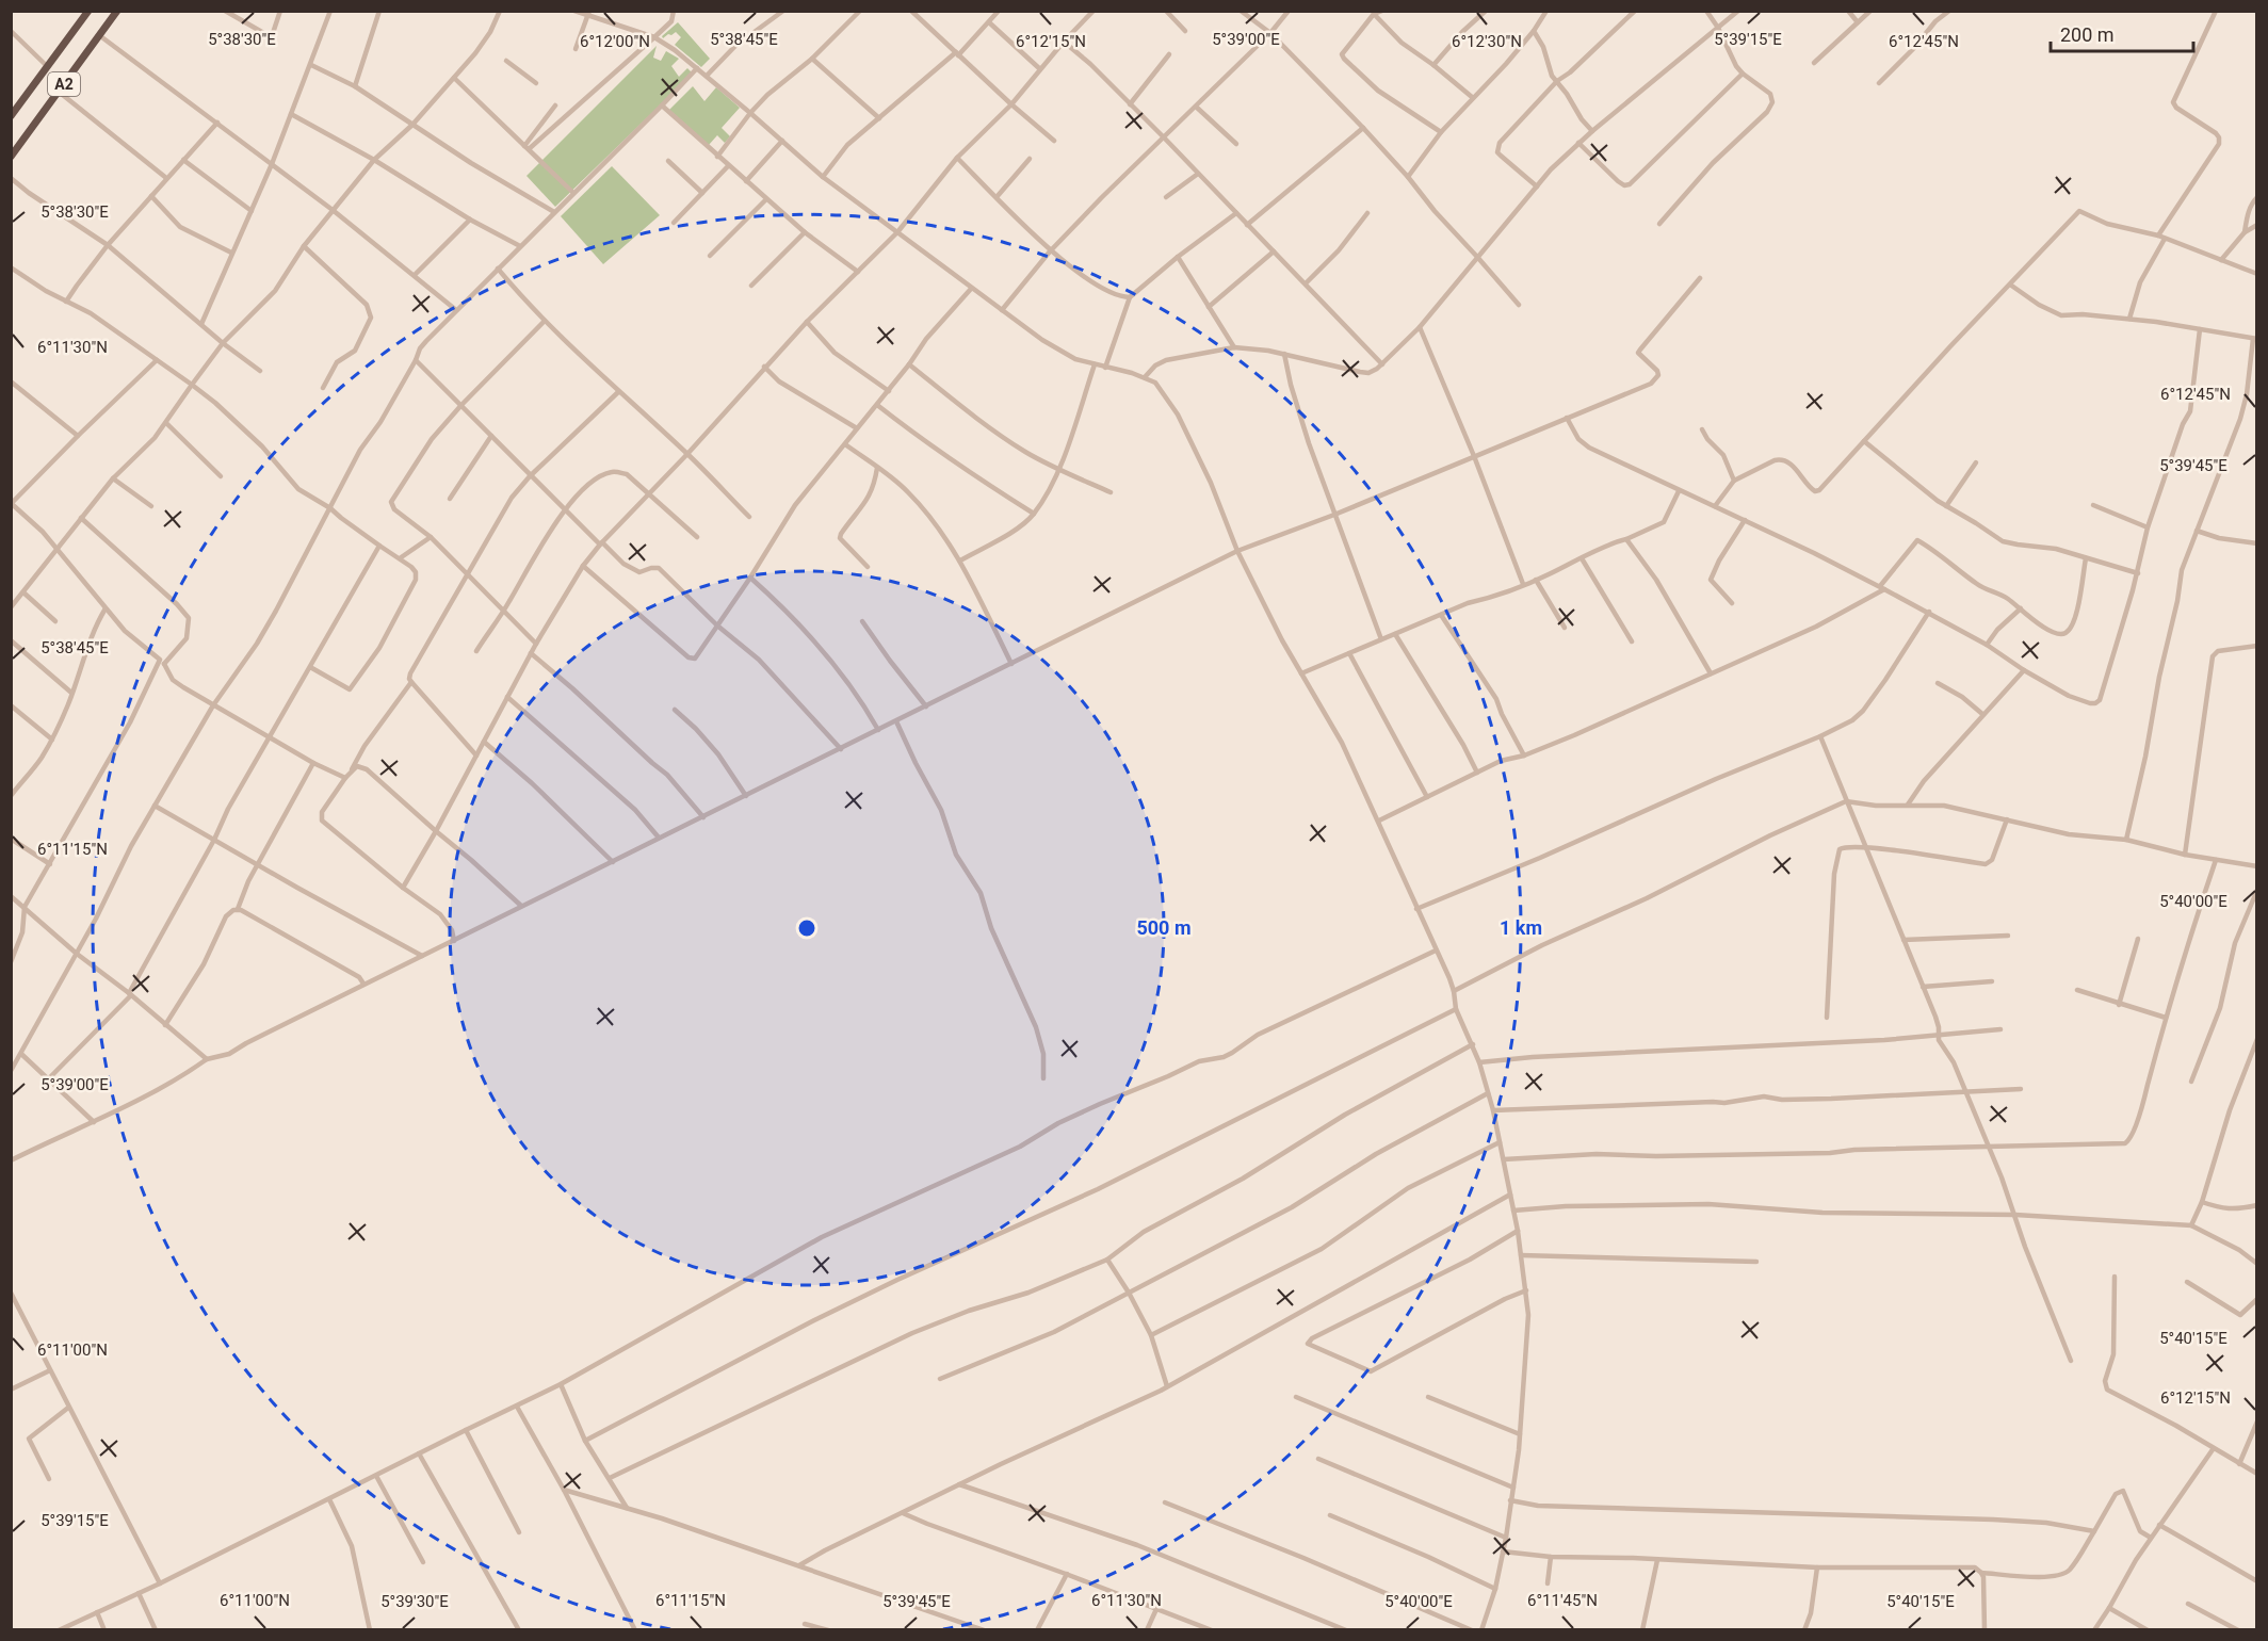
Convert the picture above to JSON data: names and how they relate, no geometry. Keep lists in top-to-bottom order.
{
  "streets": {
    "highway": ["A2"]
  },
  "scale_bar": "200 m",
  "coordinates": [
    "5°38'30\"E",
    "5°38'45\"E",
    "5°39'00\"E",
    "5°39'15\"E",
    "6°12'00\"N",
    "6°12'15\"N",
    "6°12'45\"N",
    "6°12'30\"N",
    "6°11'30\"N",
    "5°39'45\"E",
    "6°11'15\"N",
    "5°40'00\"E",
    "5°40'15\"E",
    "6°11'00\"N",
    "6°11'45\"N",
    "5°39'30\"E"
  ],
  "rings": ["500 m", "1 km"]
}
